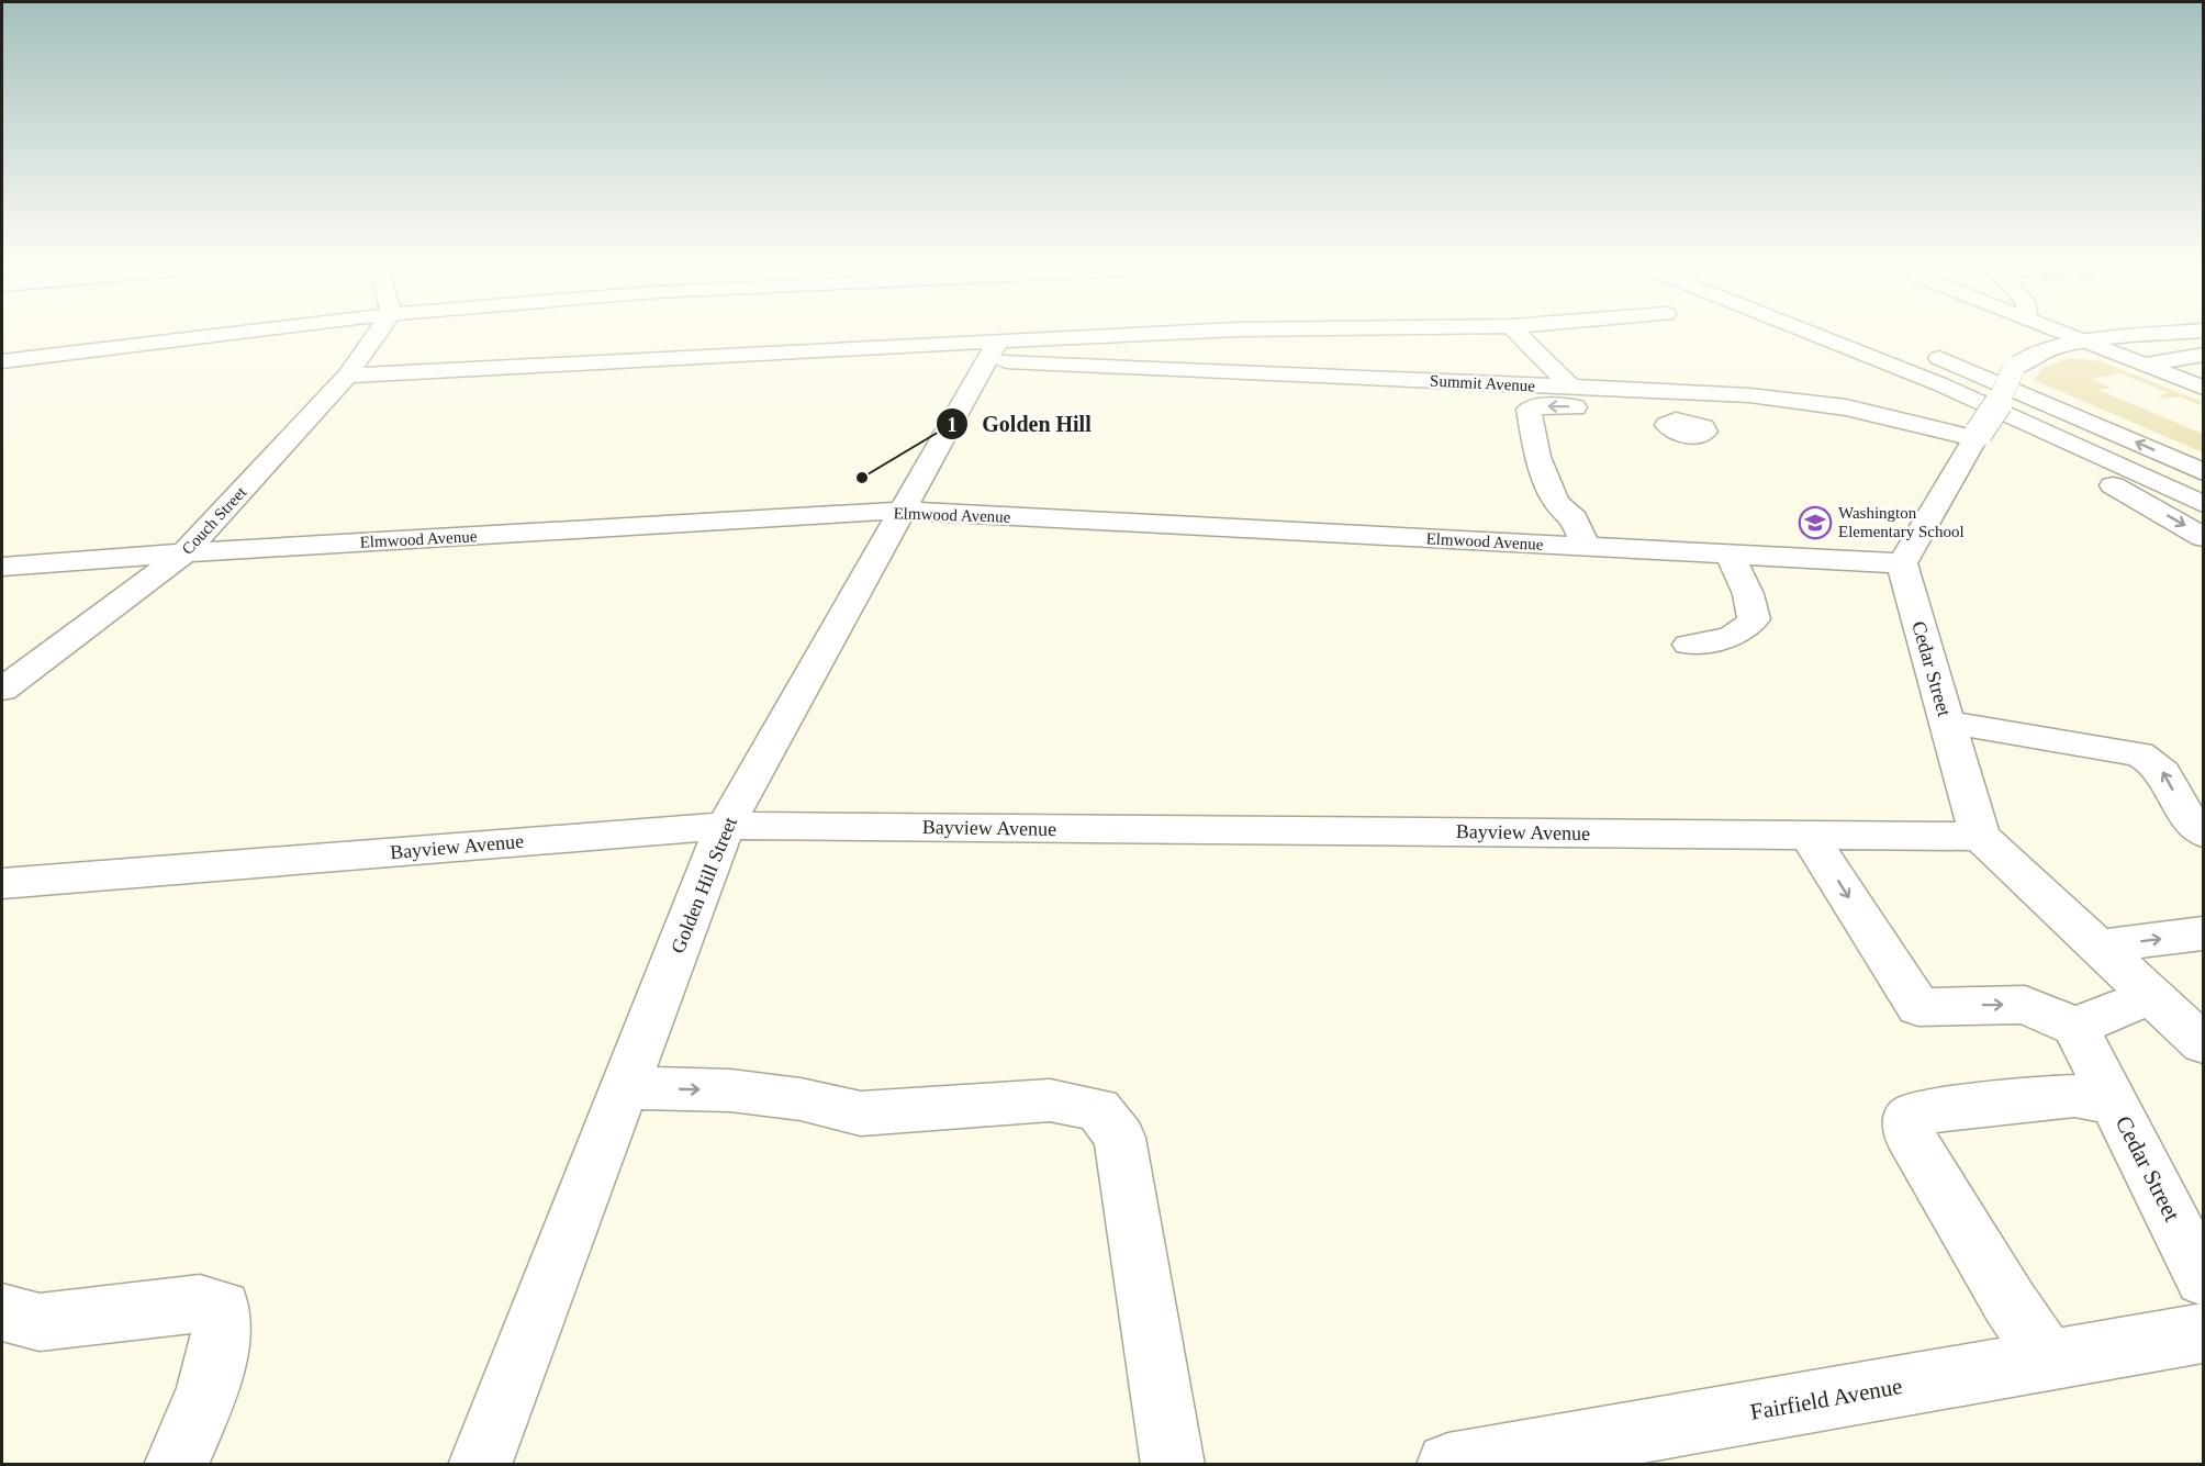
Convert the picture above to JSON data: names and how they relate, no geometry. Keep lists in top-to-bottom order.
{
  "streets": {
    "main road": [
      "Summit Avenue",
      "Elmwood Avenue",
      "Couch Street",
      "Cedar Street",
      "Bayview Avenue",
      "Golden Hill Street",
      "Fairfield Avenue"
    ]
  },
  "crossings": [
    ["Summit Avenue", "Couch Street"],
    ["Summit Avenue", "Golden Hill Street"],
    ["Elmwood Avenue", "Couch Street"],
    ["Elmwood Avenue", "Cedar Street"],
    ["Elmwood Avenue", "Golden Hill Street"],
    ["Cedar Street", "Bayview Avenue"],
    ["Bayview Avenue", "Golden Hill Street"]
  ],
  "places": {
    "other": ["Golden Hill"],
    "school or university": ["Washington Elementary School"]
  }
}
